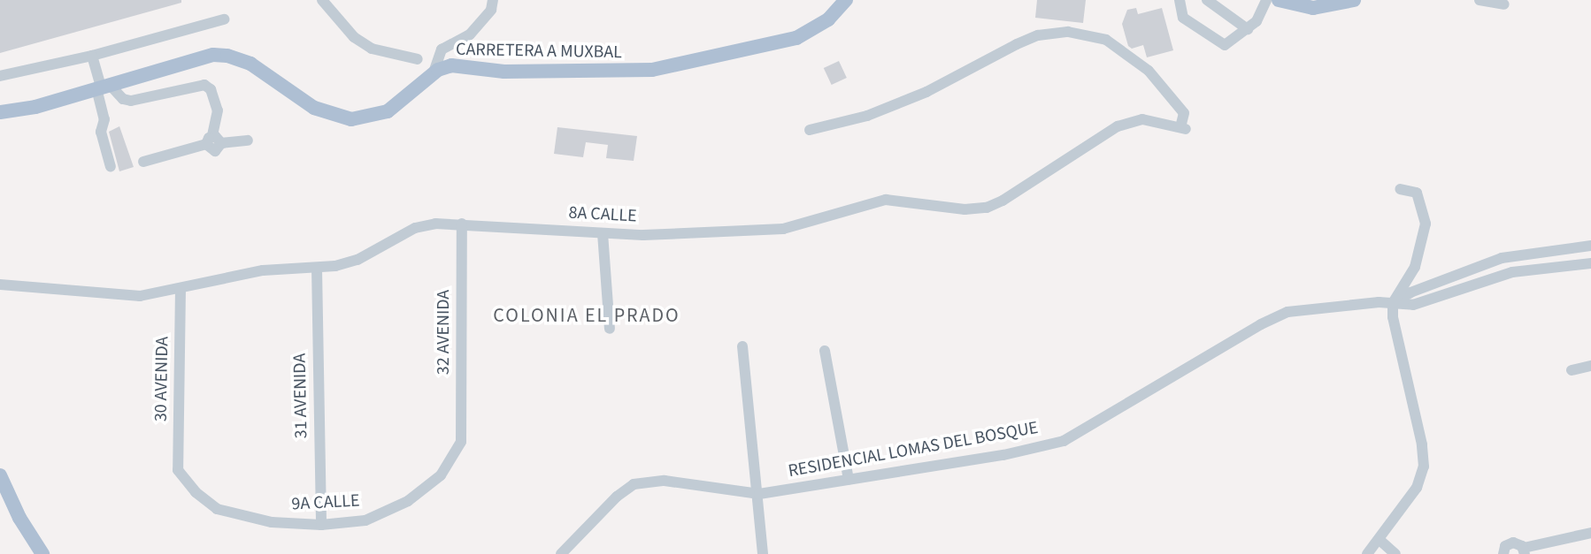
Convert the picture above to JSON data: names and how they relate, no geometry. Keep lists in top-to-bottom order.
{
  "streets": {
    "main road": ["CARRETERA A MUXBAL"],
    "street": [
      "8A CALLE",
      "32 AVENIDA",
      "30 AVENIDA",
      "31 AVENIDA",
      "RESIDENCIAL LOMAS DEL BOSQUE",
      "9A CALLE"
    ]
  },
  "crossings": [
    ["8A CALLE", "32 AVENIDA"],
    ["8A CALLE", "30 AVENIDA"],
    ["8A CALLE", "31 AVENIDA"],
    ["32 AVENIDA", "9A CALLE"],
    ["30 AVENIDA", "9A CALLE"],
    ["31 AVENIDA", "9A CALLE"]
  ],
  "districts": ["COLONIA EL PRADO"]
}
